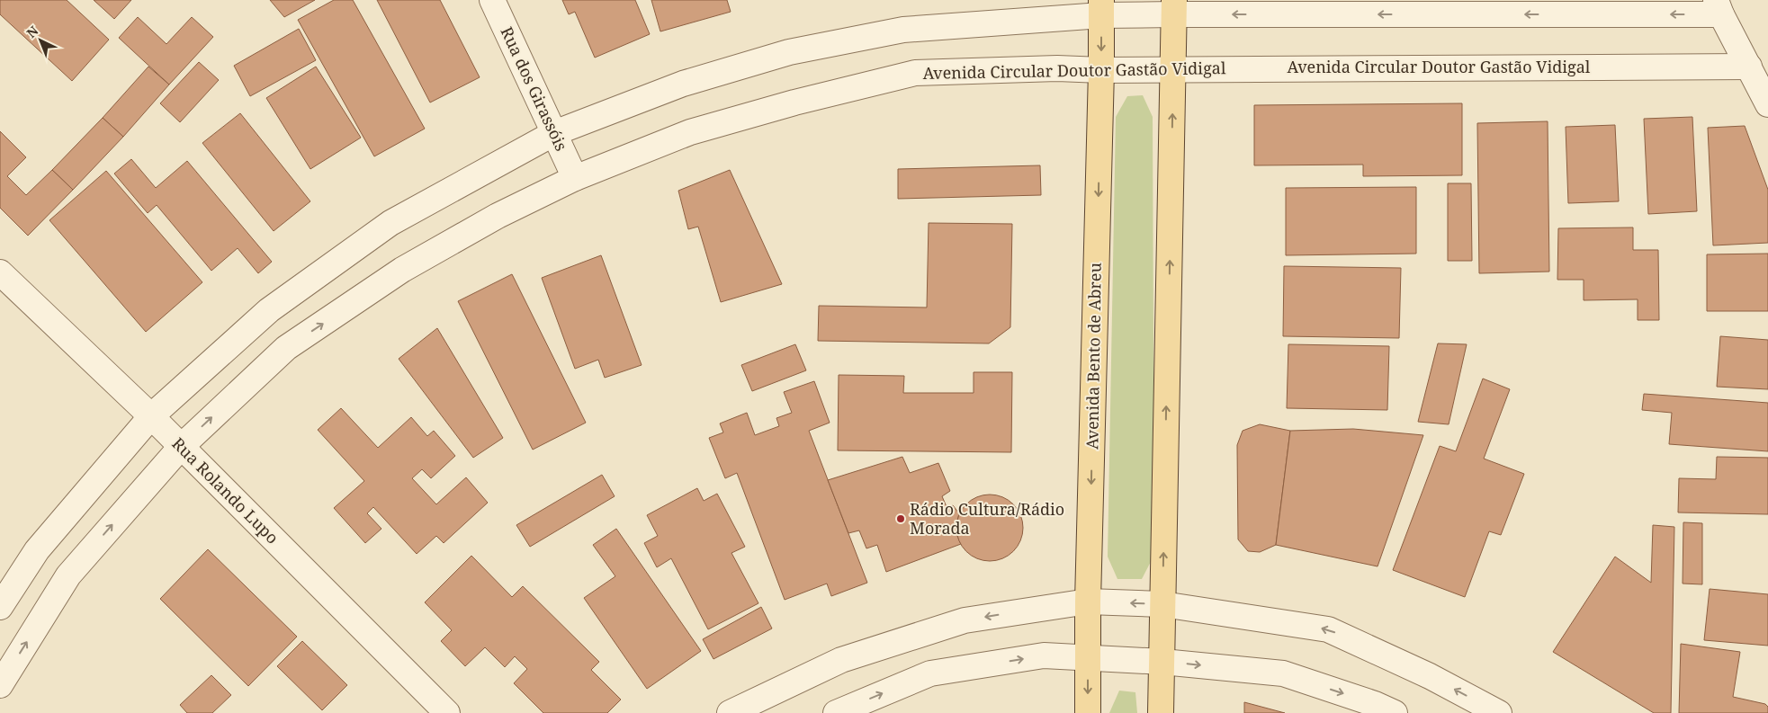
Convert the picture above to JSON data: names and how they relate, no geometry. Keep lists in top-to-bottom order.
{
  "streets": {
    "main road": ["Avenida Bento de Abreu"],
    "street": ["Avenida Circular Doutor Gastão Vidigal", "Rua dos Girassóis", "Rua Rolando Lupo"]
  },
  "crossings": [
    ["Avenida Circular Doutor Gastão Vidigal", "Rua dos Girassóis"],
    ["Avenida Circular Doutor Gastão Vidigal", "Avenida Bento de Abreu"],
    ["Avenida Circular Doutor Gastão Vidigal", "Rua Rolando Lupo"]
  ],
  "places": ["Rádio Cultura/Rádio Morada"],
  "north": "top left"
}
